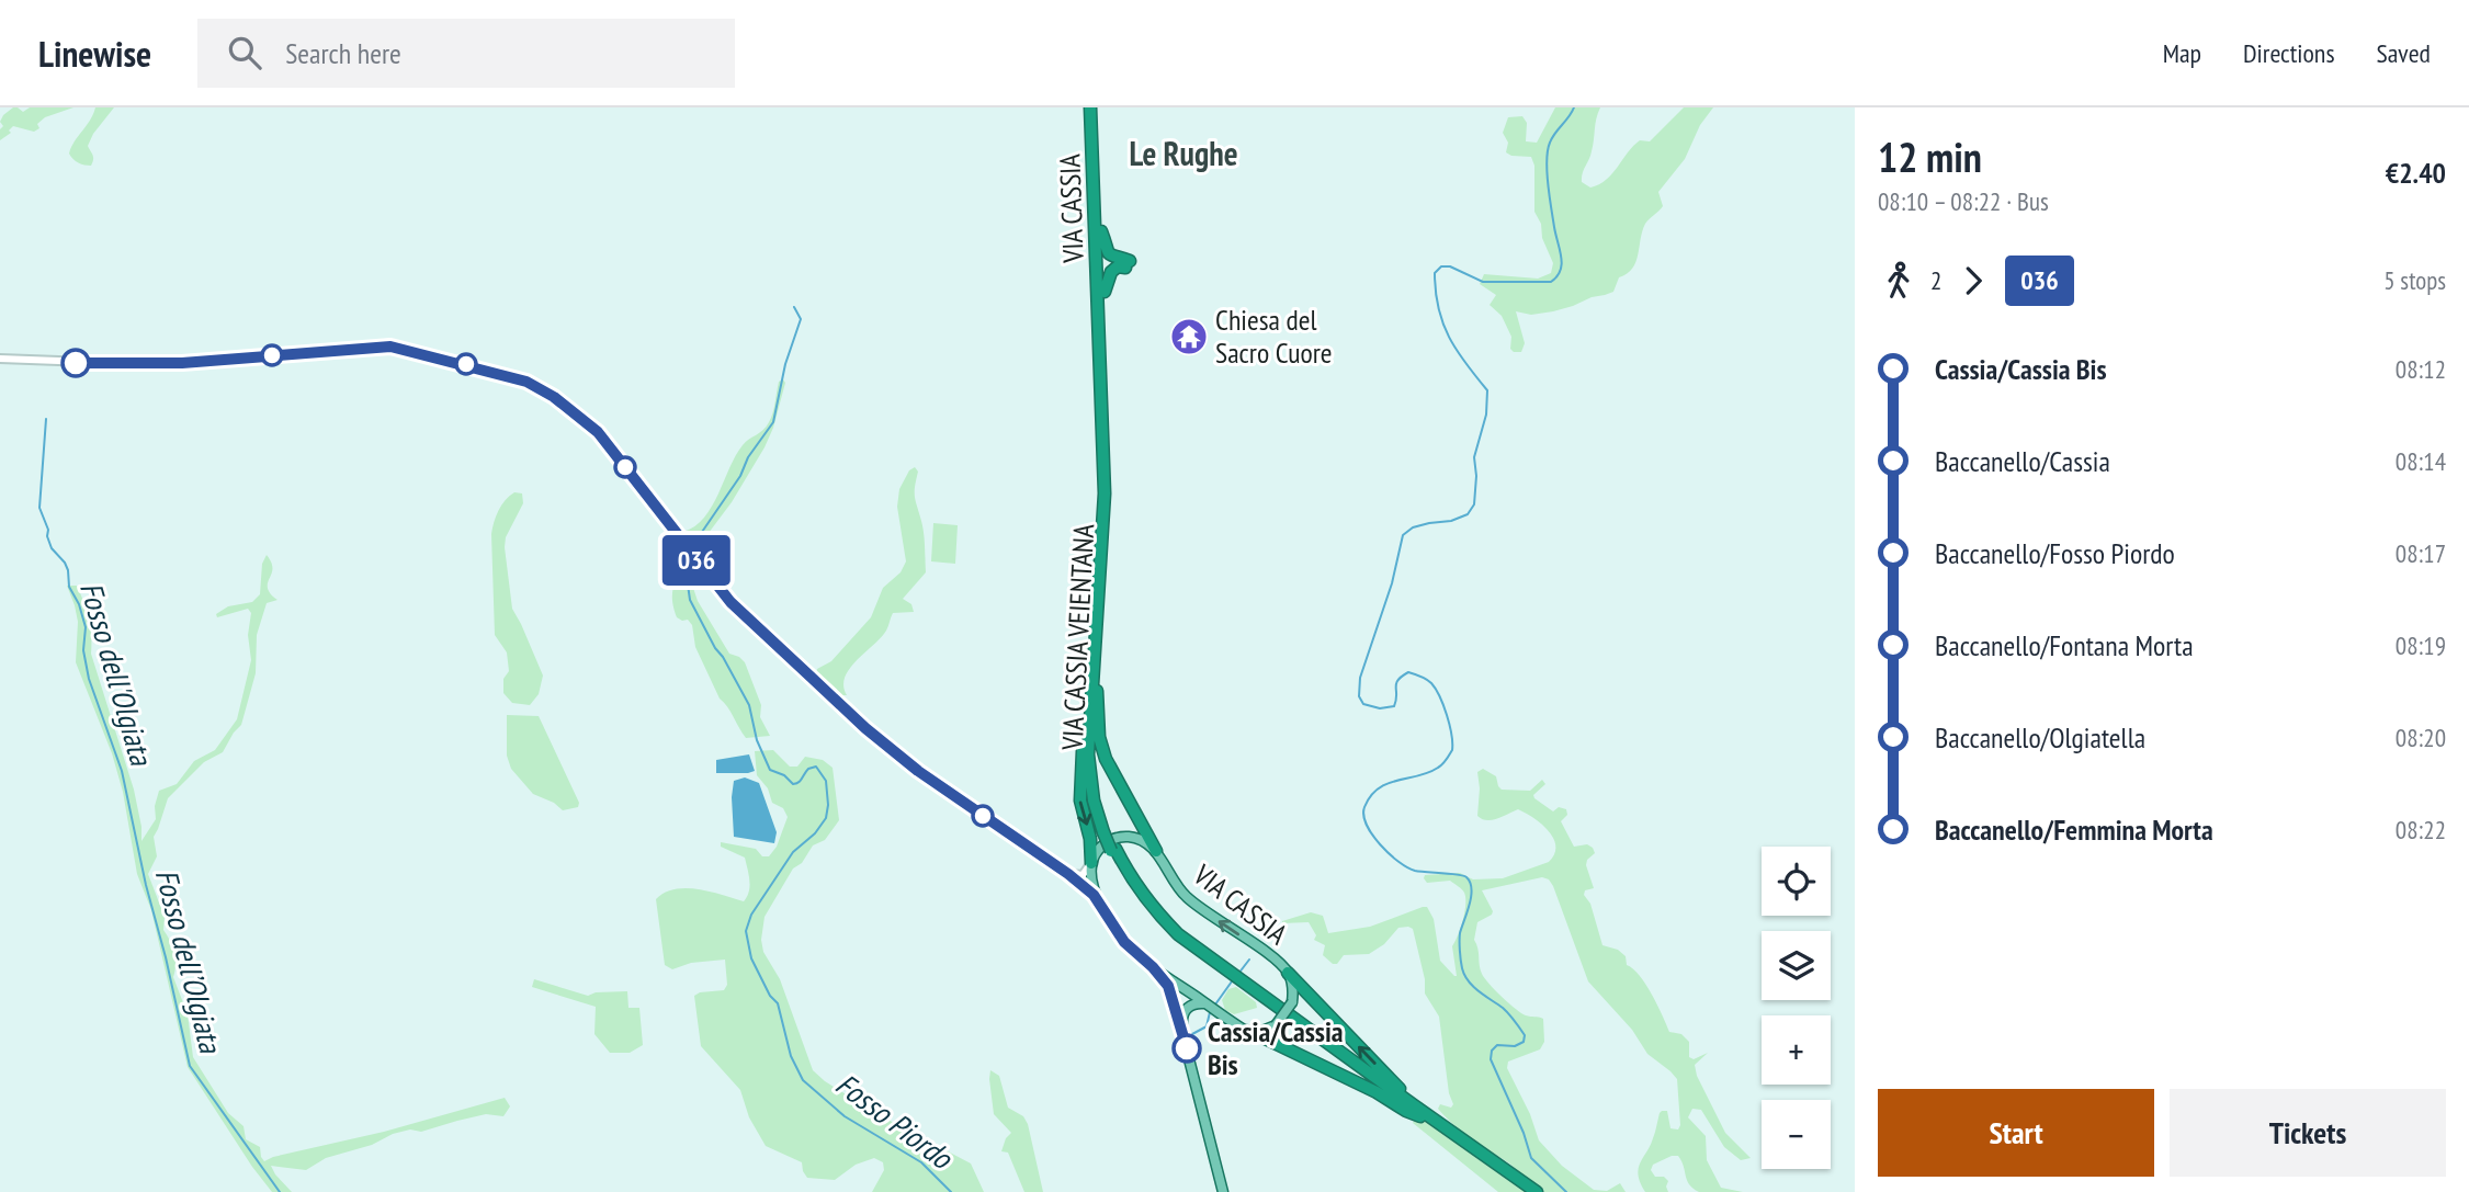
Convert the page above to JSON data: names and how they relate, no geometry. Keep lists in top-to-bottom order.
{
  "streets": {
    "highway": ["VIA CASSIA", "VIA CASSIA VEIENTANA"]
  },
  "crossings": [
    ["VIA CASSIA", "VIA CASSIA VEIENTANA"]
  ],
  "districts": ["Le Rughe"],
  "water": ["Fosso dell'Olgiata", "Fosso dell’Olgiata", "Fosso Piordo"],
  "places": {
    "temple": ["Chiesa del Sacro Cuore"],
    "other": ["Cassia/Cassia Bis"]
  },
  "lines": ["bus line 036"],
  "page": {
    "header": "Linewise",
    "search": "Search here",
    "nav": ["Map", "Directions", "Saved"],
    "on_map": "036",
    "heading": ["12 min", "08:10 – 08:22 · Bus", "€2.40"],
    "legs": ["2", "036", "5 stops"],
    "list": [
      {
        "name": "Cassia/Cassia Bis",
        "value": "08:12"
      },
      {
        "name": "Baccanello/Cassia",
        "value": "08:14"
      },
      {
        "name": "Baccanello/Fosso Piordo",
        "value": "08:17"
      },
      {
        "name": "Baccanello/Fontana Morta",
        "value": "08:19"
      },
      {
        "name": "Baccanello/Olgiatella",
        "value": "08:20"
      },
      {
        "name": "Baccanello/Femmina Morta",
        "value": "08:22"
      }
    ],
    "map_buttons": ["+", "−"],
    "buttons": ["Start", "Tickets"]
  }
}
